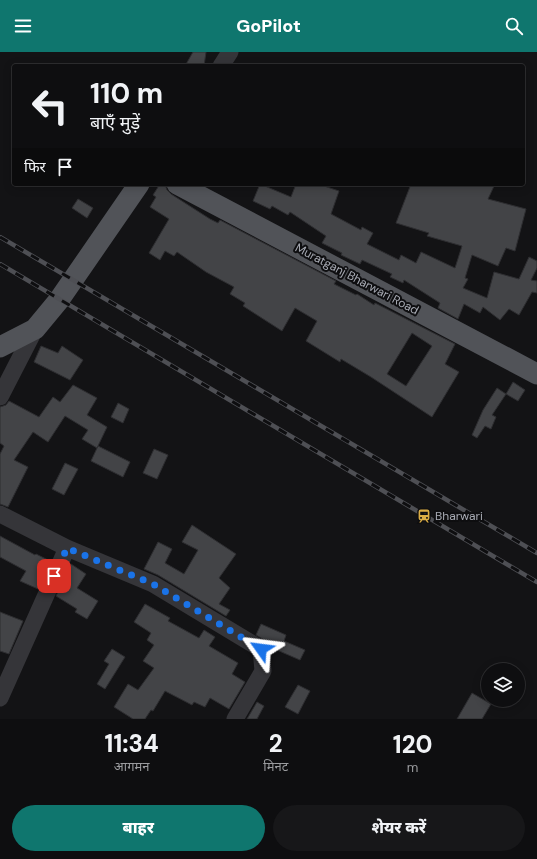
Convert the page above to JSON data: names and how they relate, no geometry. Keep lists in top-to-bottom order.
{
  "streets": {
    "main road": ["Muratganj Bharwari Road"]
  },
  "places": {
    "station": ["Bharwari"]
  },
  "page": {
    "header": "GoPilot",
    "turn": ["110 m", "बाएँ मुड़ें"],
    "then": "फिर",
    "eta": [
      "11:34",
      "आगमन",
      "2",
      "मिनट",
      "120",
      "m"
    ],
    "buttons": ["बाहर", "शेयर करें"]
  }
}
